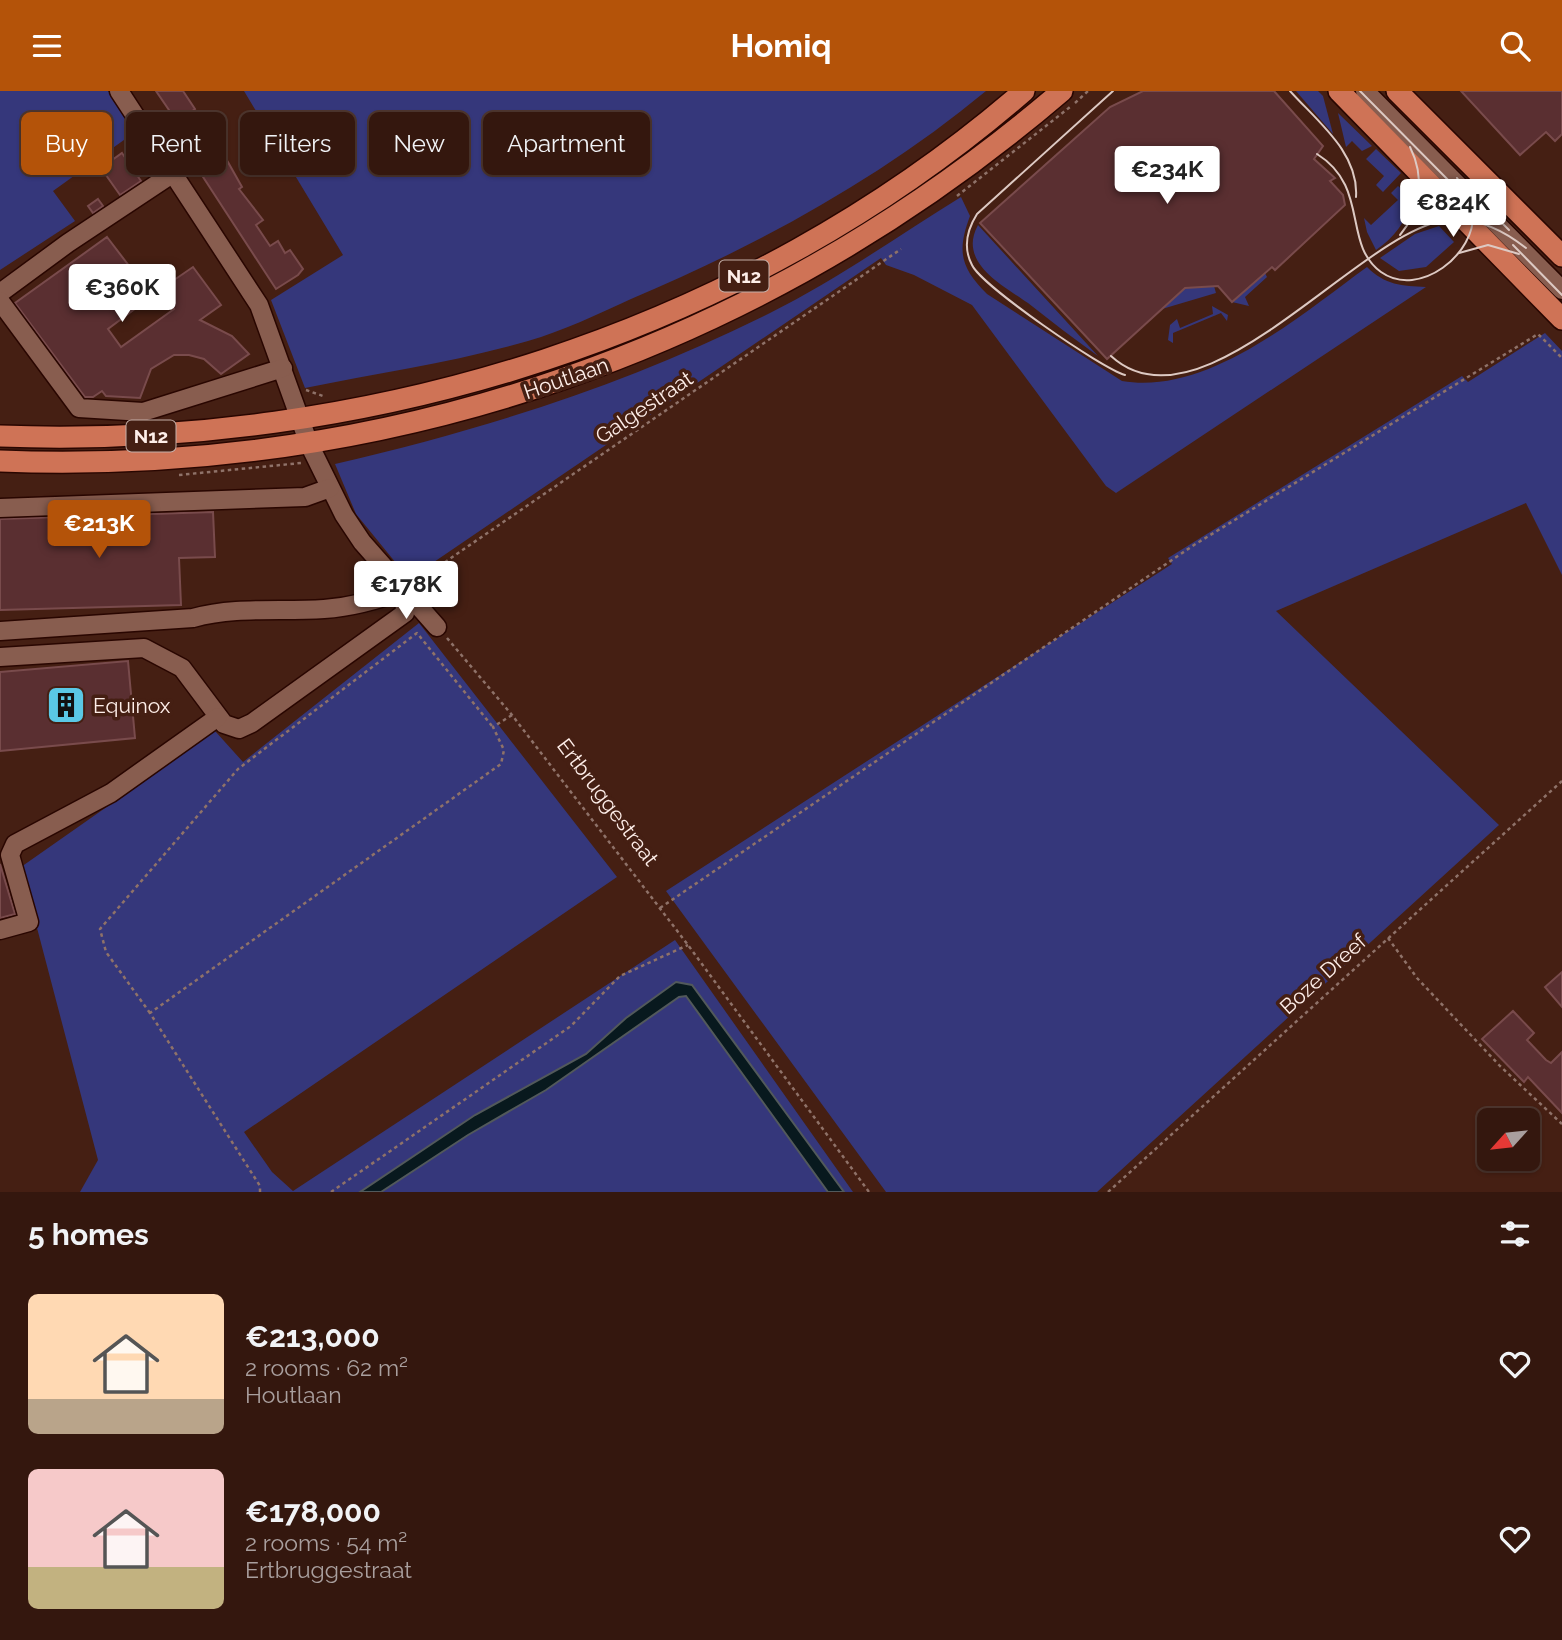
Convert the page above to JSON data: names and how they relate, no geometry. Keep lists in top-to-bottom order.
{
  "streets": {
    "main road": ["N12", "Houtlaan"],
    "path": ["Galgestraat", "Ertbruggestraat", "Boze Dreef"]
  },
  "places": {
    "building": ["Equinox"]
  },
  "north": "bottom left",
  "page": {
    "header": "Homiq",
    "chip": [
      "Buy",
      "Rent",
      "Filters",
      "New",
      "Apartment"
    ],
    "price": [
      "€234K",
      "€824K",
      "€360K",
      "€213K",
      "€178K"
    ],
    "heading": "5 homes",
    "list": [
      {
        "name": "€213,000",
        "note": "2 rooms · 62 m² · Houtlaan"
      },
      {
        "name": "€178,000",
        "note": "2 rooms · 54 m² · Ertbruggestraat"
      }
    ]
  }
}
